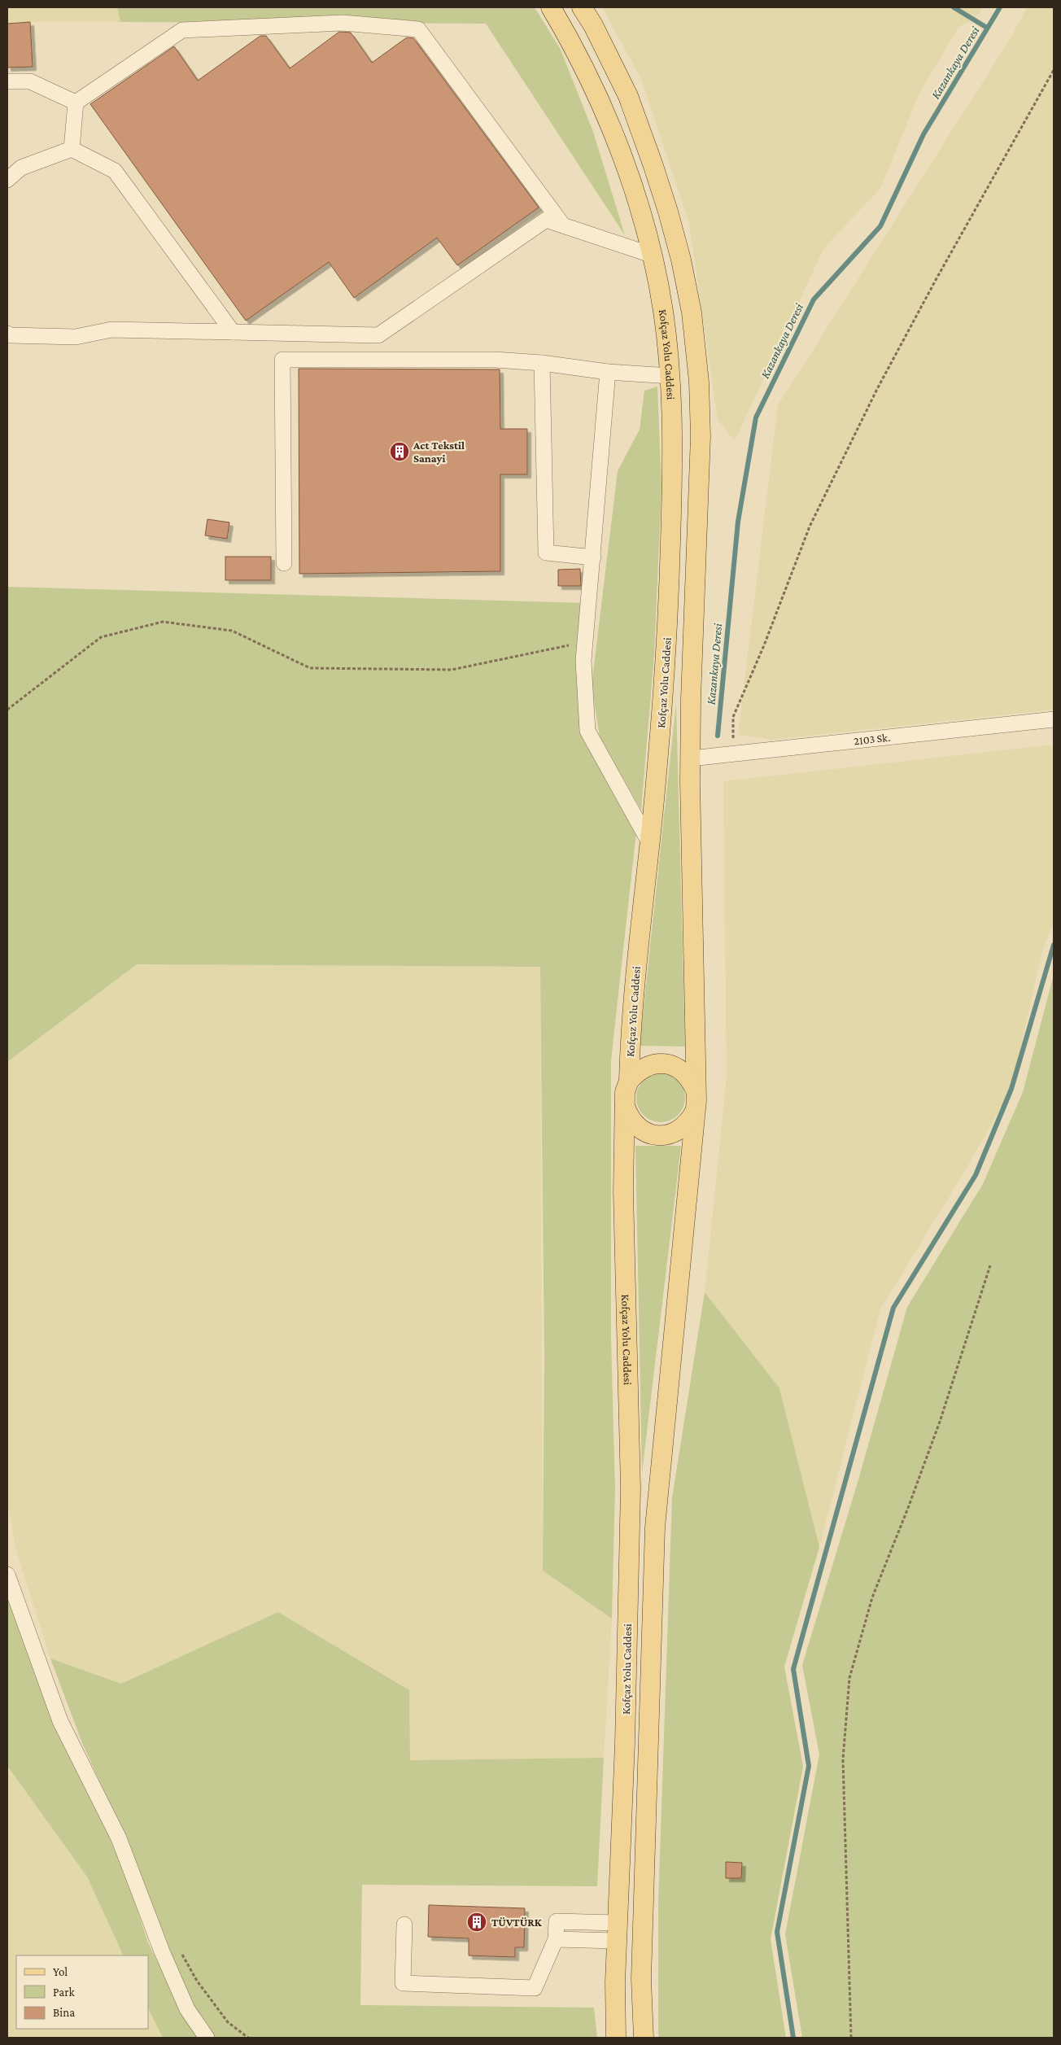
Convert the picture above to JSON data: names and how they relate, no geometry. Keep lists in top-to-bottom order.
{
  "streets": {
    "main road": ["Kofçaz Yolu Caddesi"],
    "street": ["2103 Sk."]
  },
  "water": ["Kazankaya Deresi"],
  "places": {
    "building": ["Act Tekstil Sanayi", "TÜVTÜRK"]
  },
  "legend": ["Yol", "Park", "Bina"]
}
